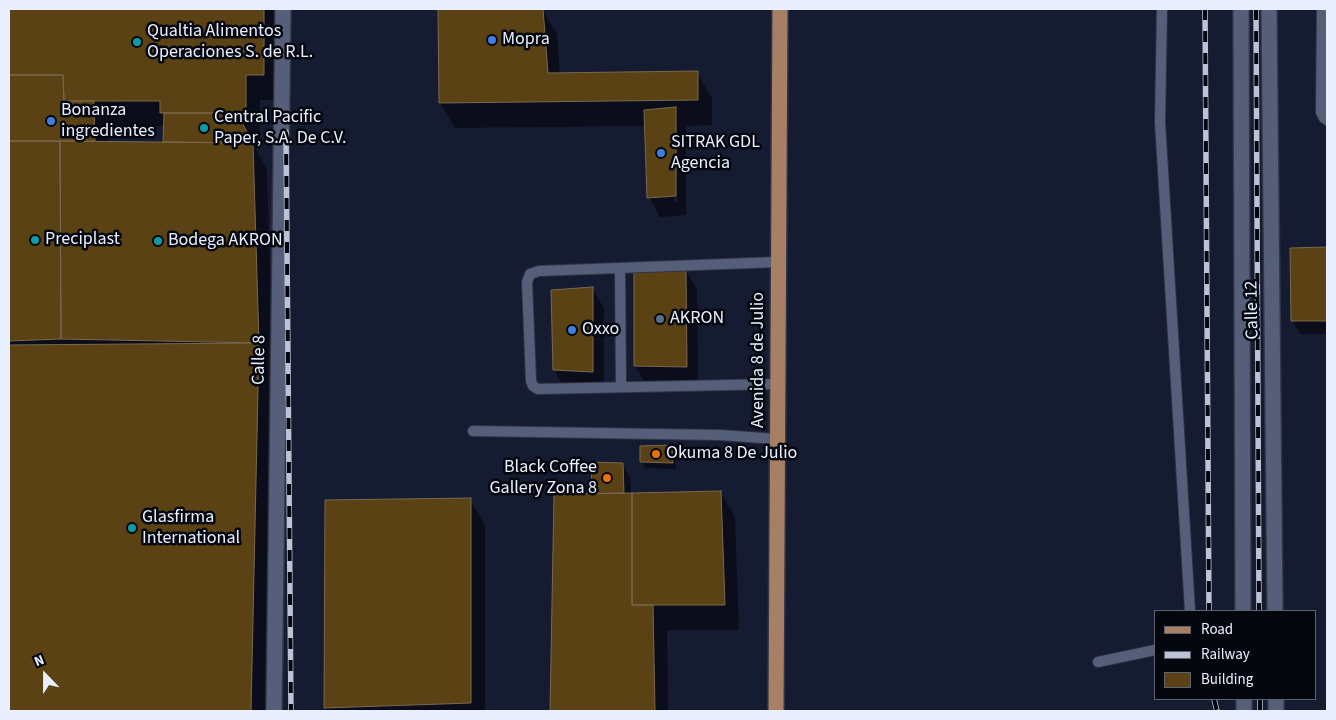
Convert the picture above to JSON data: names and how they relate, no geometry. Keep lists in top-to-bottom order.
{
  "streets": {
    "main road": ["Avenida 8 de Julio"],
    "street": ["Calle 12", "Calle 8"]
  },
  "places": [
    "Mopra",
    "Qualtia Alimentos Operaciones S. de R.L.",
    "Bonanza ingredientes",
    "Central Pacific Paper, S.A. De C.V.",
    "SITRAK GDL Agencia",
    "Preciplast",
    "Bodega AKRON",
    "AKRON",
    "Oxxo",
    "Okuma 8 De Julio",
    "Black Coffee Gallery Zona 8",
    "Glasfirma International"
  ],
  "legend": ["Road", "Railway", "Building"],
  "north": "top"
}
